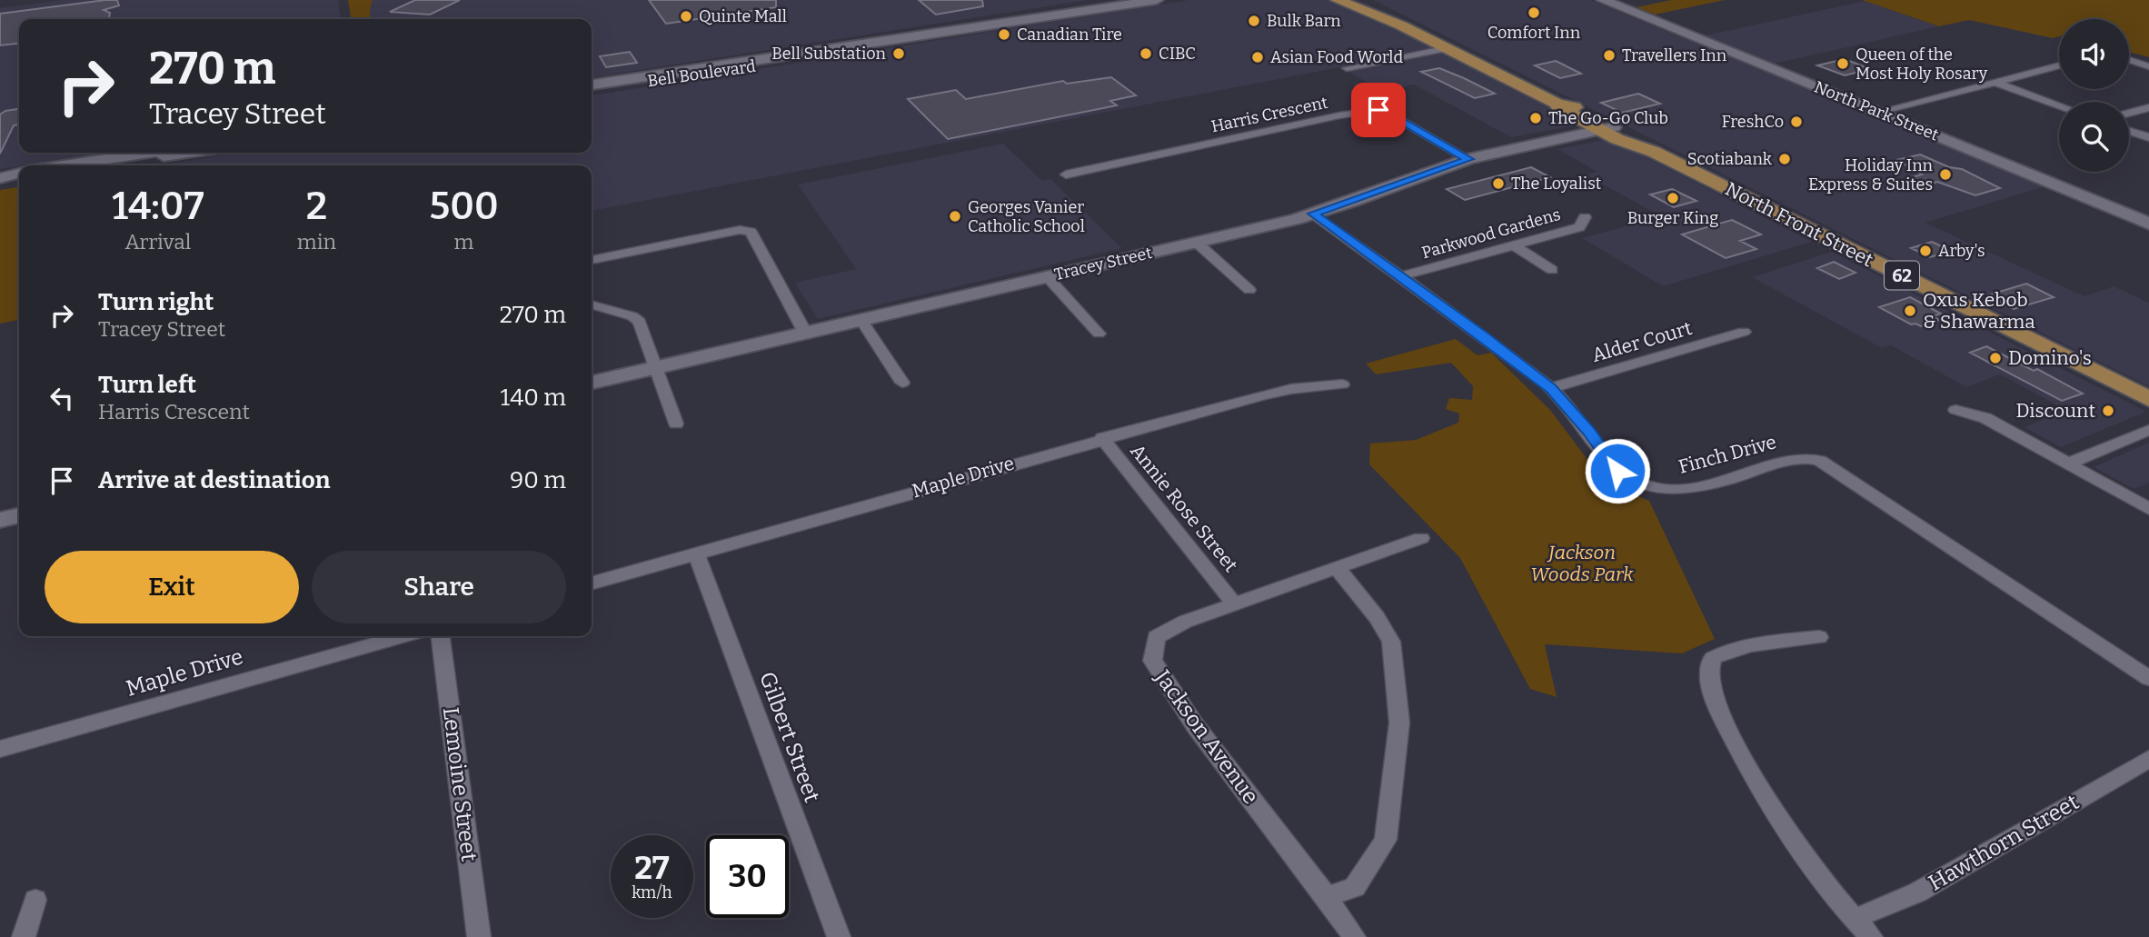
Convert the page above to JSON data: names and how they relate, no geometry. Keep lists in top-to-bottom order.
{
  "streets": {
    "main road": ["North Front Street", "62"],
    "street": [
      "Bell Boulevard",
      "North Park Street",
      "Harris Crescent",
      "Parkwood Gardens",
      "Tracey Street",
      "Alder Court",
      "Finch Drive",
      "Maple Drive",
      "Annie Rose Street",
      "Gilbert Street",
      "Jackson Avenue",
      "Lemoine Street",
      "Hawthorn Street"
    ]
  },
  "crossings": [
    ["Harris Crescent", "Tracey Street"],
    ["North Front Street", "Tracey Street"],
    ["Parkwood Gardens", "Finch Drive"],
    ["Tracey Street", "Finch Drive"],
    ["Alder Court", "Finch Drive"],
    ["Maple Drive", "Annie Rose Street"],
    ["Maple Drive", "Gilbert Street"],
    ["Annie Rose Street", "Jackson Avenue"]
  ],
  "parks": ["Jackson Woods Park"],
  "places": [
    "Comfort Inn",
    "Quinte Mall",
    "Bulk Barn",
    "Canadian Tire",
    "Bell Substation",
    "CIBC",
    "Travellers Inn",
    "Asian Food World",
    "Queen of the Most Holy Rosary",
    "The Go-Go Club",
    "FreshCo",
    "Scotiabank",
    "Holiday Inn Express & Suites",
    "The Loyalist",
    "Burger King",
    "Georges Vanier Catholic School",
    "Arby's",
    "Oxus Kebob & Shawarma",
    "Domino's",
    "Discount"
  ],
  "page": {
    "turn": ["270 m", "Tracey Street"],
    "eta": [
      "14:07",
      "Arrival",
      "2",
      "min",
      "500",
      "m"
    ],
    "list": [
      {
        "name": "Turn right",
        "note": "Tracey Street",
        "value": "270 m"
      },
      {
        "name": "Turn left",
        "note": "Harris Crescent",
        "value": "140 m"
      },
      {
        "name": "Arrive at destination",
        "value": "90 m"
      }
    ],
    "buttons": ["Exit", "Share"],
    "speed": "27 km/h",
    "limit": "30"
  }
}
